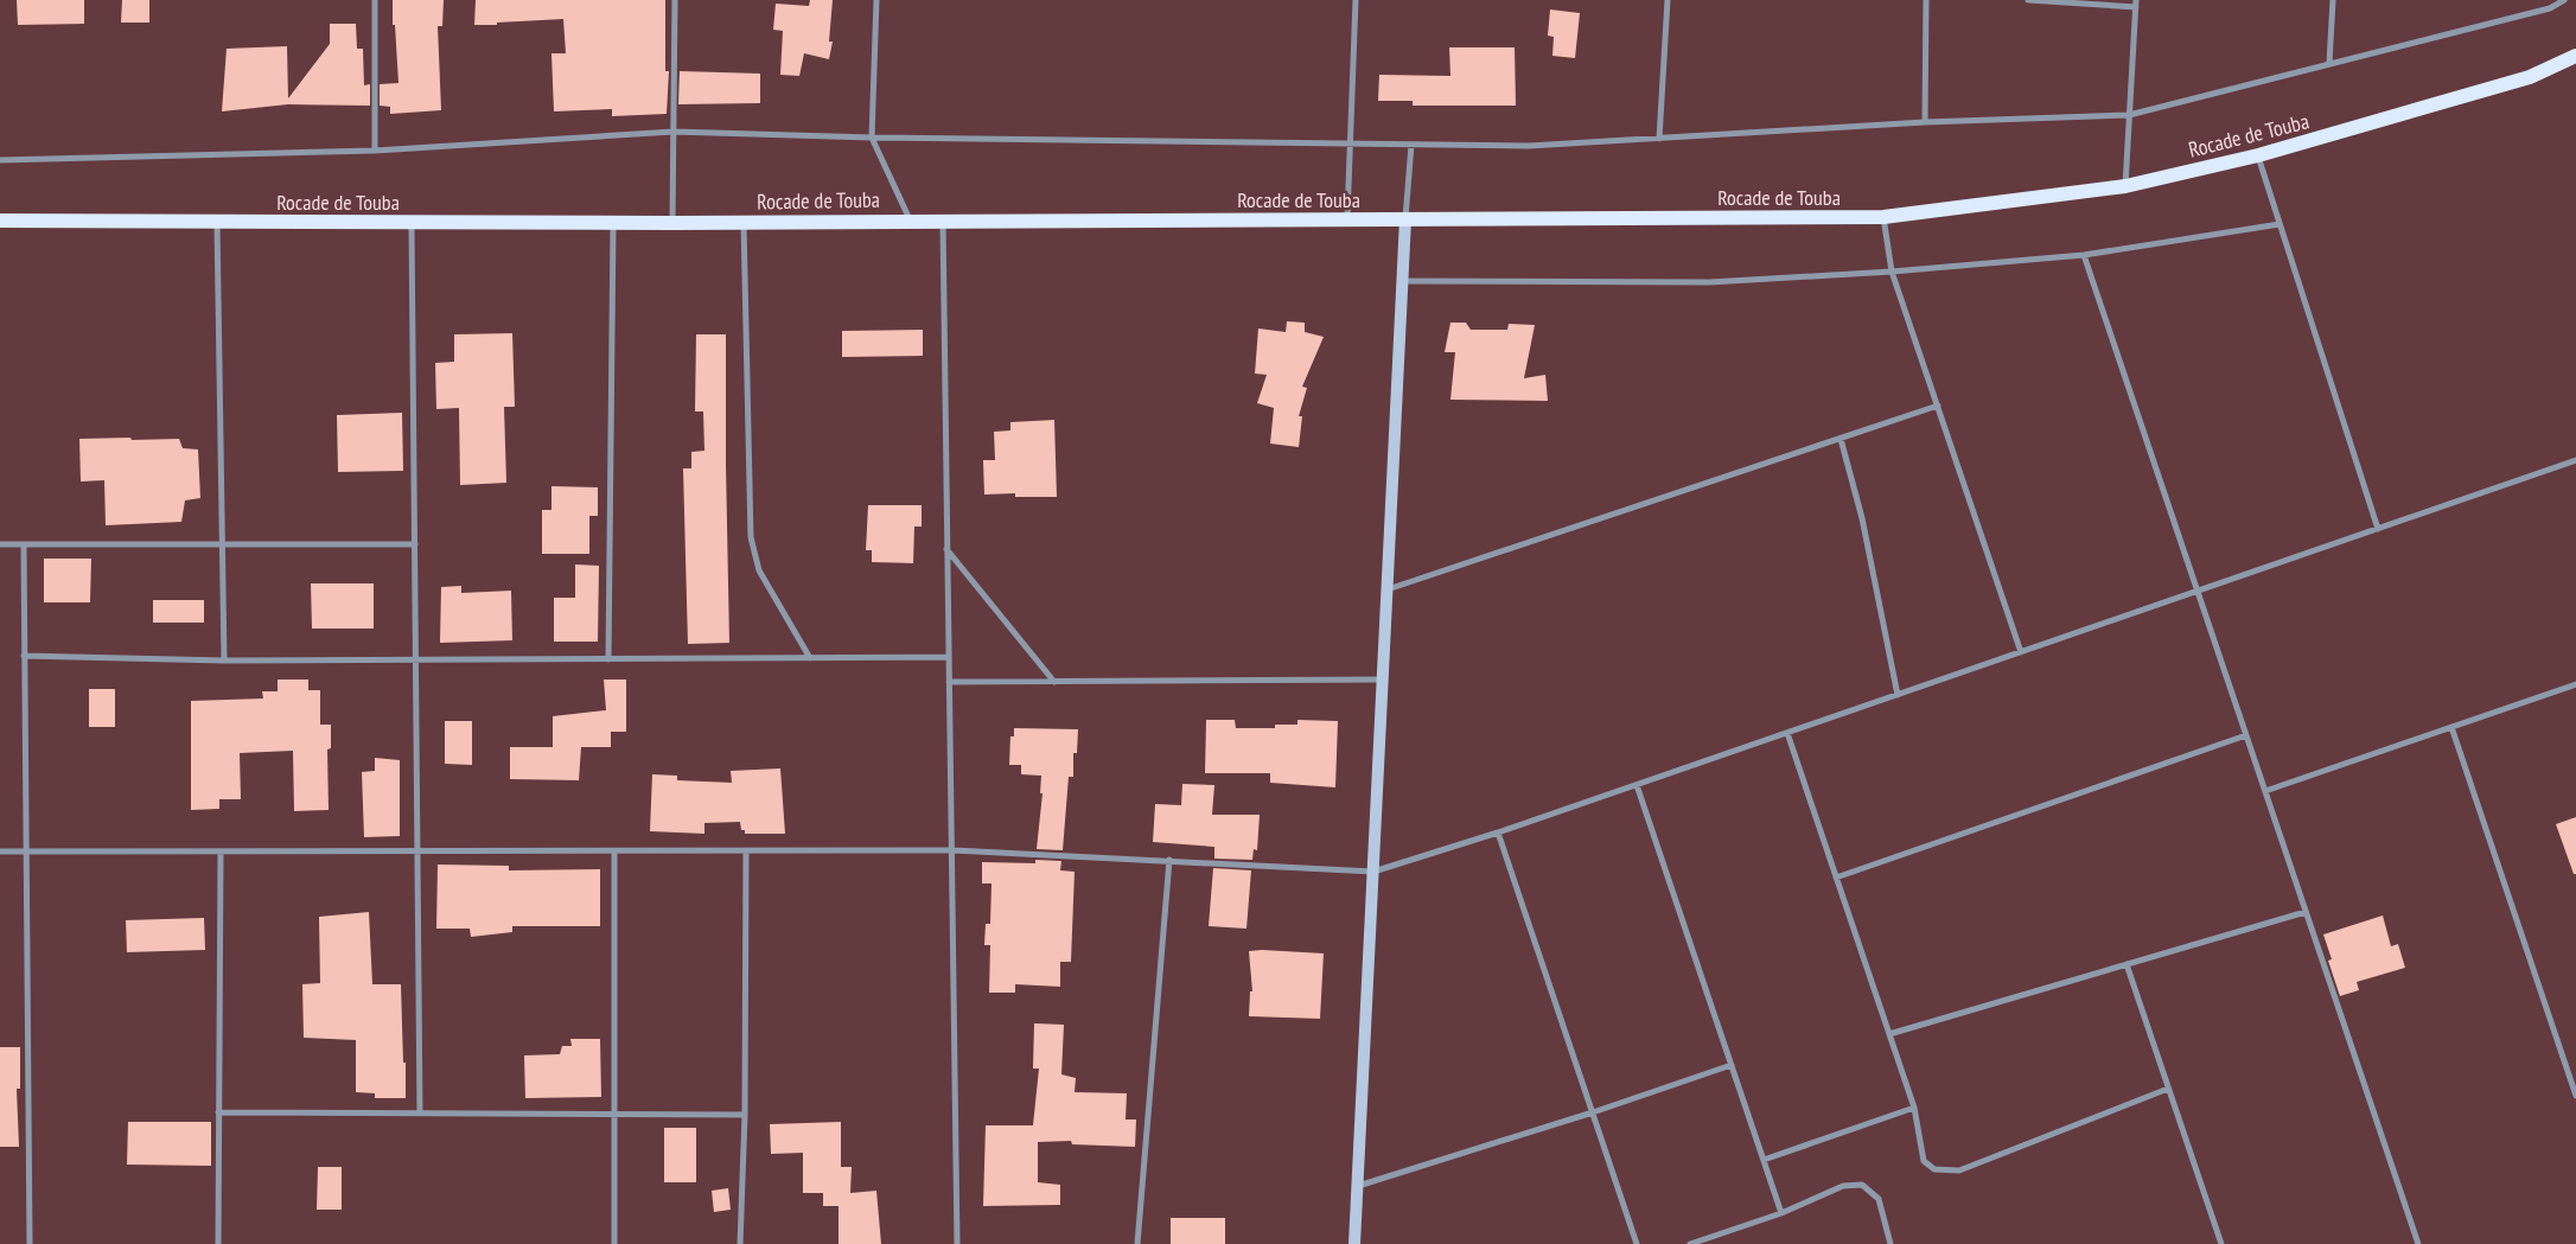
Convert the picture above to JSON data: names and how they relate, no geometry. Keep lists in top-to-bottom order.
{
  "streets": {
    "main road": ["Rocade de Touba"]
  }
}
